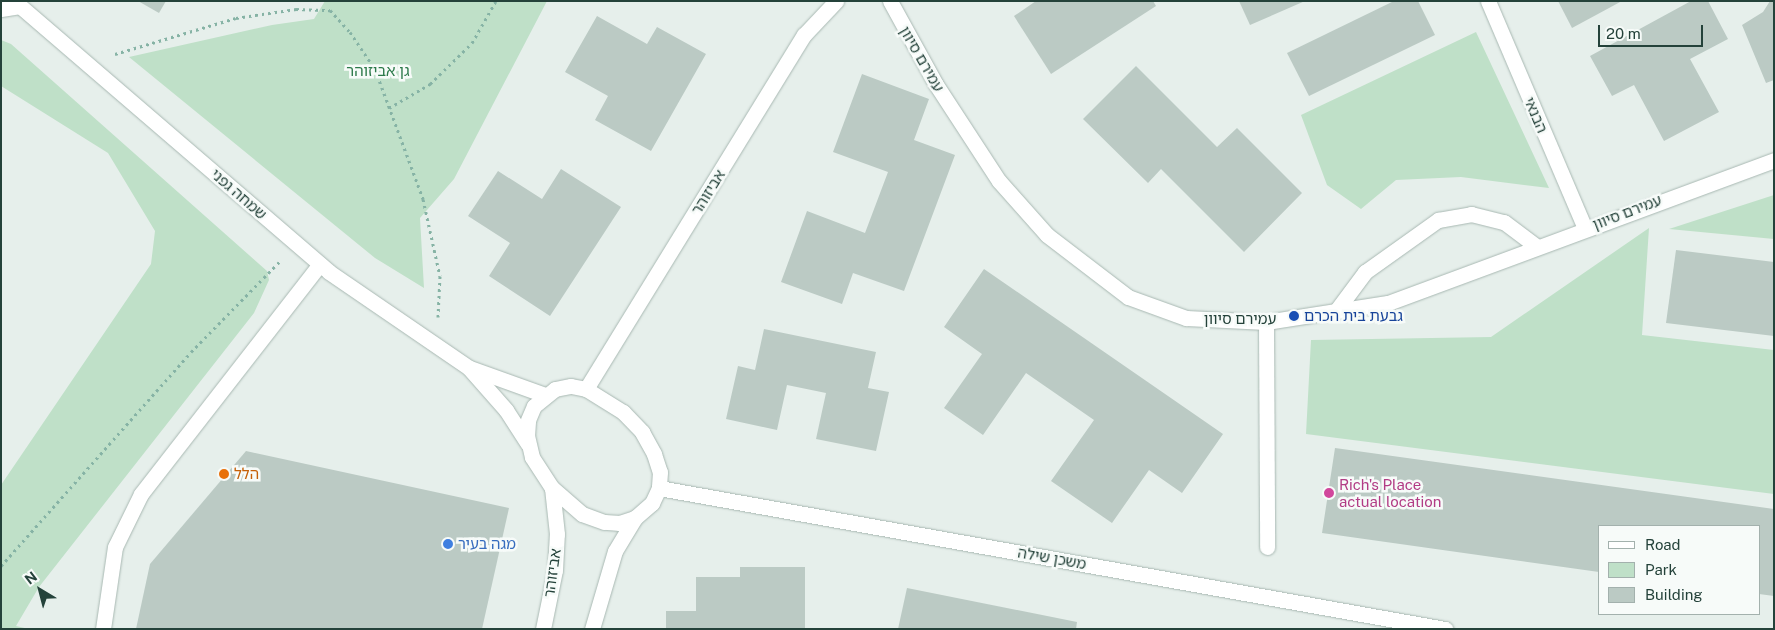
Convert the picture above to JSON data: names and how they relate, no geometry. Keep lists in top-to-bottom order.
{
  "streets": {
    "street": [
      "עמירם סיוון",
      "הבנאי",
      "אביזוהר",
      "שמחה גפני",
      "משכן שילה"
    ]
  },
  "crossings": [
    ["עמירם סיוון", "הבנאי"],
    ["אביזוהר", "שמחה גפני"],
    ["אביזוהר", "משכן שילה"],
    ["שמחה גפני", "משכן שילה"]
  ],
  "parks": ["גן אביזוהר"],
  "places": [
    "גבעת בית הכרם",
    "הלל",
    "Rich's Place actual location",
    "מגה בעיר"
  ],
  "legend": ["Road", "Park", "Building"],
  "scale_bar": "20 m",
  "north": "top left"
}
